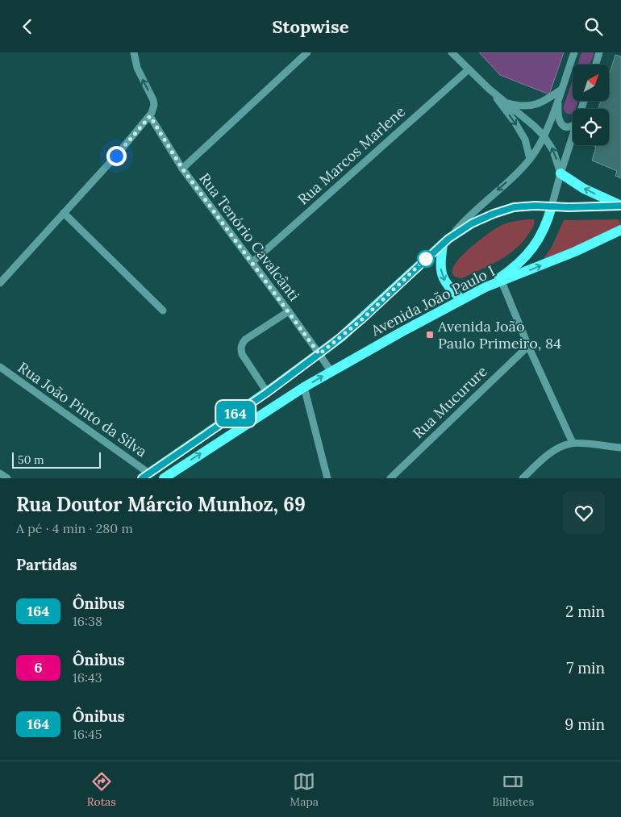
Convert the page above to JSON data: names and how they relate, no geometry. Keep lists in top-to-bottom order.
{
  "streets": {
    "main road": ["Avenida João Paulo I"],
    "street": [
      "Rua Marcos Marlene",
      "Rua Tenório Cavalcânti",
      "Rua Mucurure",
      "Rua João Pinto da Silva"
    ]
  },
  "crossings": [
    ["Rua Marcos Marlene", "Rua Tenório Cavalcânti"],
    ["Rua Tenório Cavalcânti", "Avenida João Paulo I"],
    ["Avenida João Paulo I", "Rua João Pinto da Silva"]
  ],
  "places": {
    "transit": ["Avenida João Paulo Primeiro, 84"]
  },
  "lines": ["bus line 164"],
  "scale_bar": "50 m",
  "north": "top right",
  "page": {
    "header": "Stopwise",
    "on_map": "164",
    "scale": "50 m",
    "heading": [
      ["Rua Doutor Márcio Munhoz, 69", "A pé · 4 min · 280 m"],
      "Partidas"
    ],
    "list": [
      {
        "mark": "164",
        "name": "Ônibus",
        "note": "16:38",
        "value": "2 min"
      },
      {
        "mark": "6",
        "name": "Ônibus",
        "note": "16:43",
        "value": "7 min"
      },
      {
        "mark": "164",
        "name": "Ônibus",
        "note": "16:45",
        "value": "9 min"
      }
    ],
    "tabs": ["Rotas", "Mapa", "Bilhetes"]
  }
}
